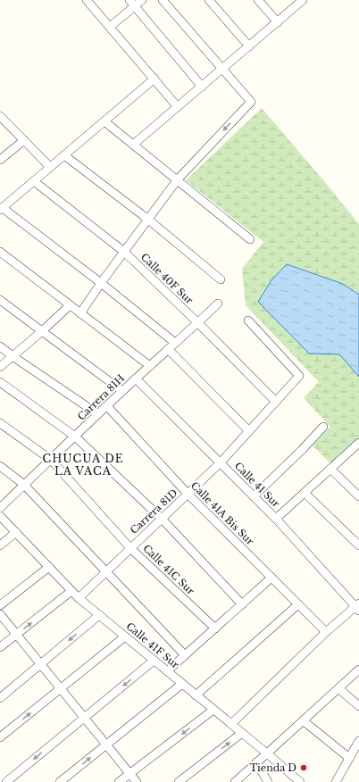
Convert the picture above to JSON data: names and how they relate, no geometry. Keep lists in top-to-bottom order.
{
  "streets": {
    "street": [
      "Calle 40F Sur",
      "Carrera 81H",
      "Calle 41 Sur",
      "Carrera 81D",
      "Calle 41A Bis Sur",
      "Calle 41C Sur",
      "Calle 41F Sur"
    ]
  },
  "crossings": [
    ["Calle 40F Sur", "Carrera 81H"],
    ["Calle 40F Sur", "Carrera 81D"],
    ["Carrera 81H", "Calle 41 Sur"],
    ["Carrera 81H", "Calle 41A Bis Sur"],
    ["Carrera 81H", "Calle 41C Sur"],
    ["Calle 41 Sur", "Carrera 81D"],
    ["Carrera 81D", "Calle 41A Bis Sur"],
    ["Carrera 81D", "Calle 41C Sur"],
    ["Carrera 81D", "Calle 41F Sur"]
  ],
  "districts": ["CHUCUA DE LA VACA"],
  "places": ["Tienda D"]
}
